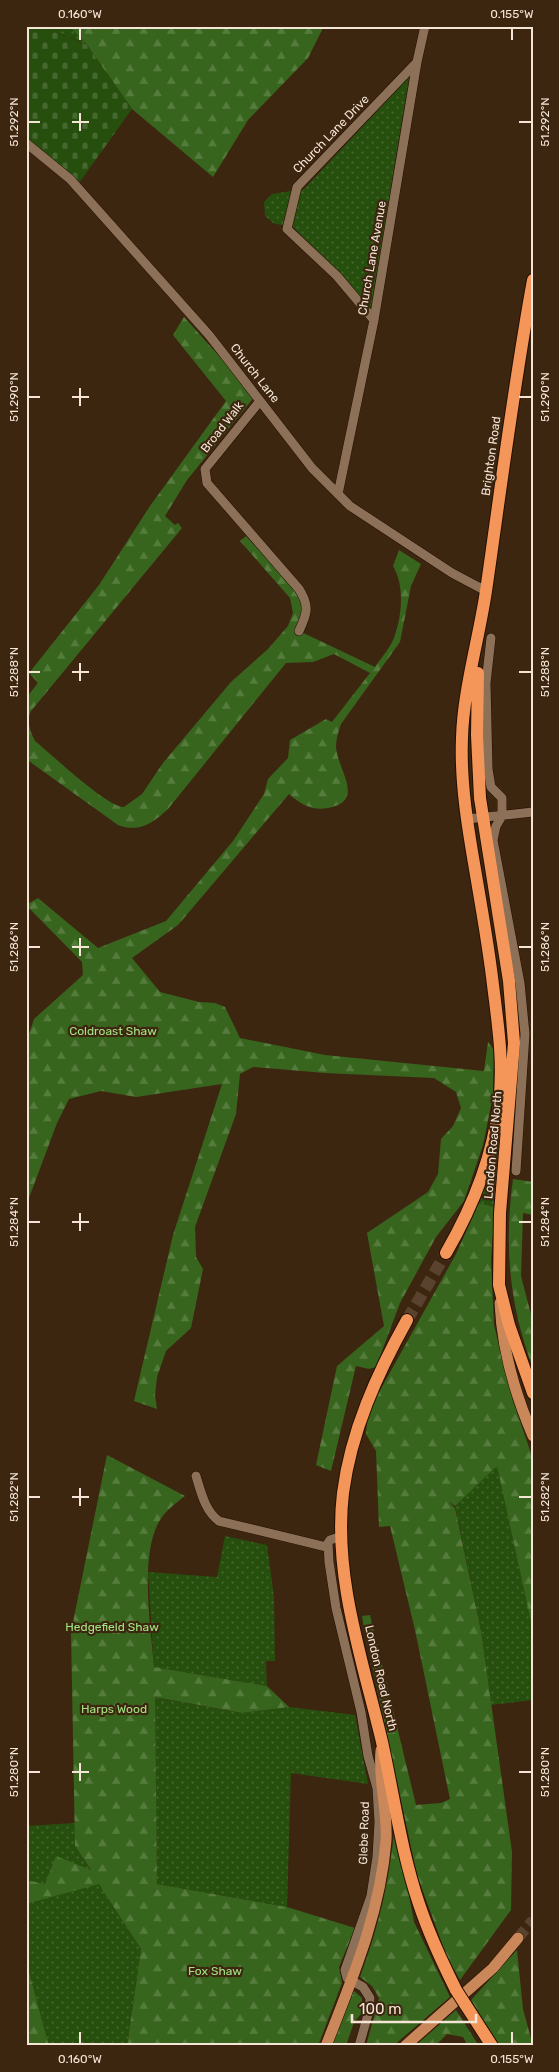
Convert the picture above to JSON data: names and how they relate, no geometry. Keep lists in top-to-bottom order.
{
  "streets": {
    "highway": ["Brighton Road", "London Road North"],
    "street": [
      "Church Lane Drive",
      "Church Lane Avenue",
      "Church Lane",
      "Broad Walk",
      "Glebe Road"
    ]
  },
  "crossings": [
    ["Church Lane Drive", "Church Lane Avenue"],
    ["Church Lane Avenue", "Church Lane"],
    ["Church Lane", "Broad Walk"],
    ["Church Lane", "Brighton Road"],
    ["Brighton Road", "London Road North"],
    ["London Road North", "Glebe Road"]
  ],
  "parks": [
    "Coldroast Shaw",
    "Hedgefield Shaw",
    "Harps Wood",
    "Fox Shaw"
  ],
  "scale_bar": "100 m",
  "coordinates": [
    "0.160°W",
    "0.155°W",
    "51.292°N",
    "51.290°N",
    "51.288°N",
    "51.286°N",
    "51.284°N",
    "51.282°N",
    "51.280°N"
  ]
}
